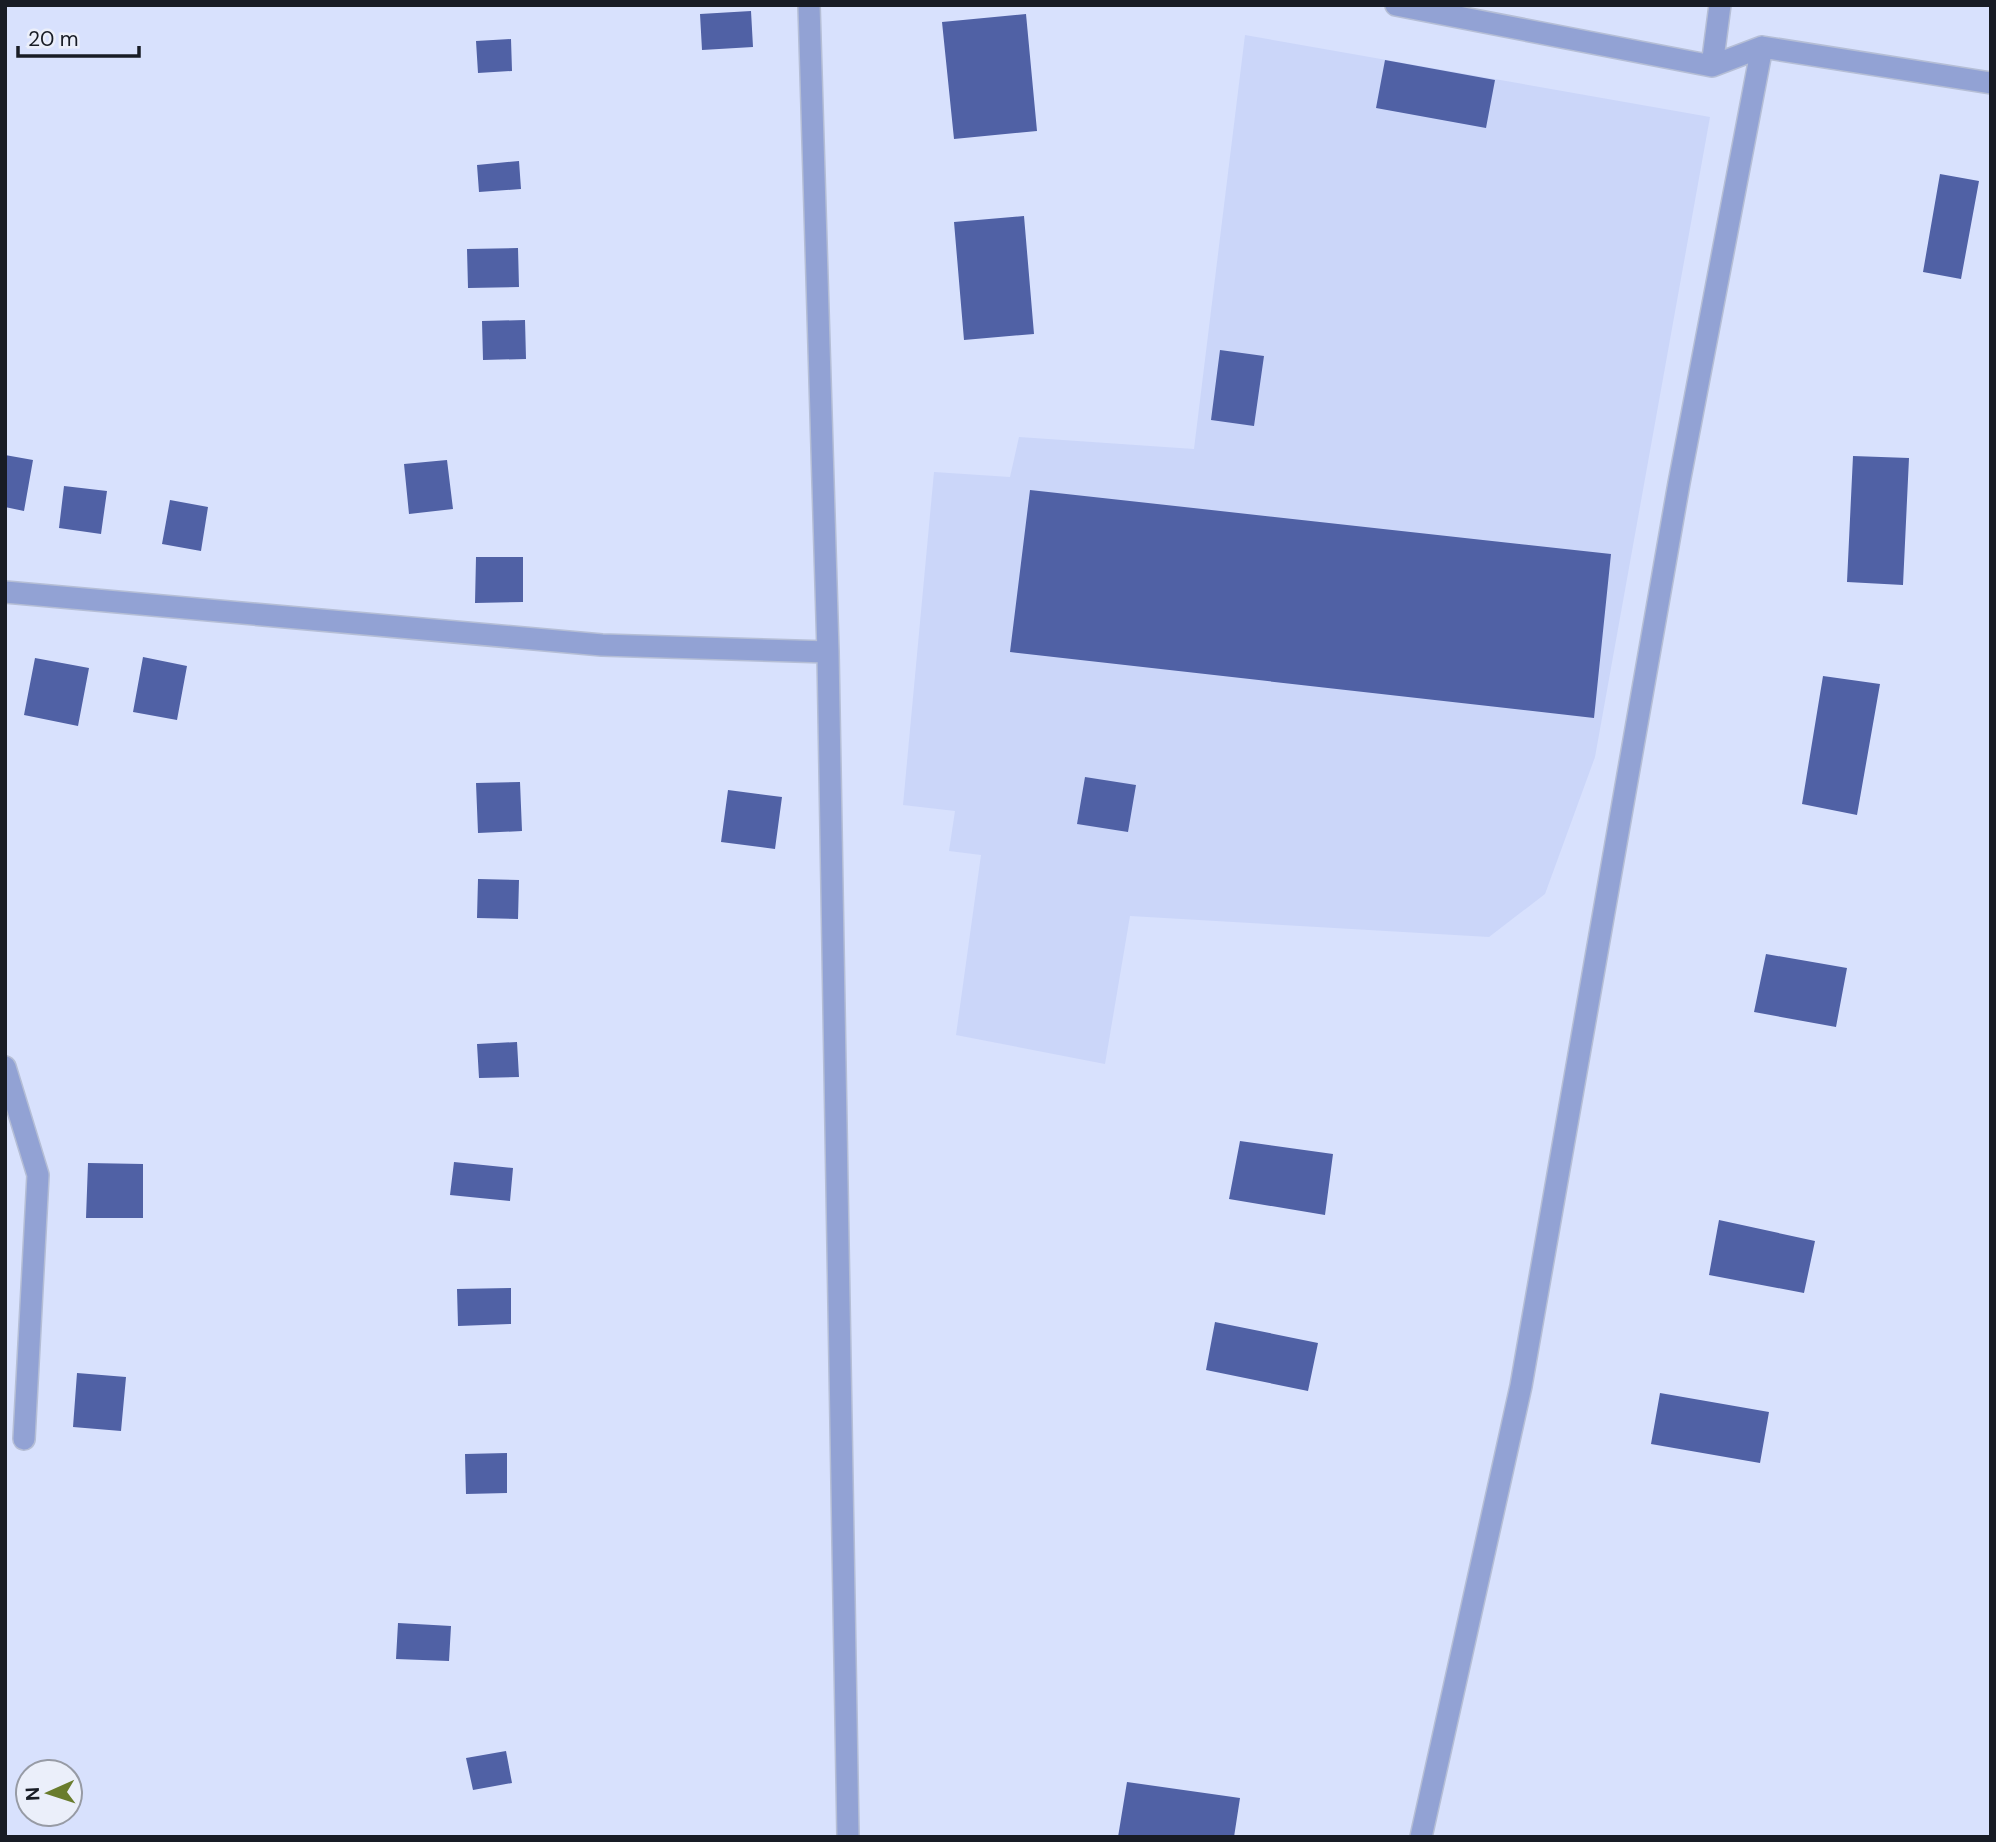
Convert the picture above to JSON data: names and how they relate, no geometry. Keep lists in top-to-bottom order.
{
  "scale_bar": "20 m",
  "north": "left"
}
